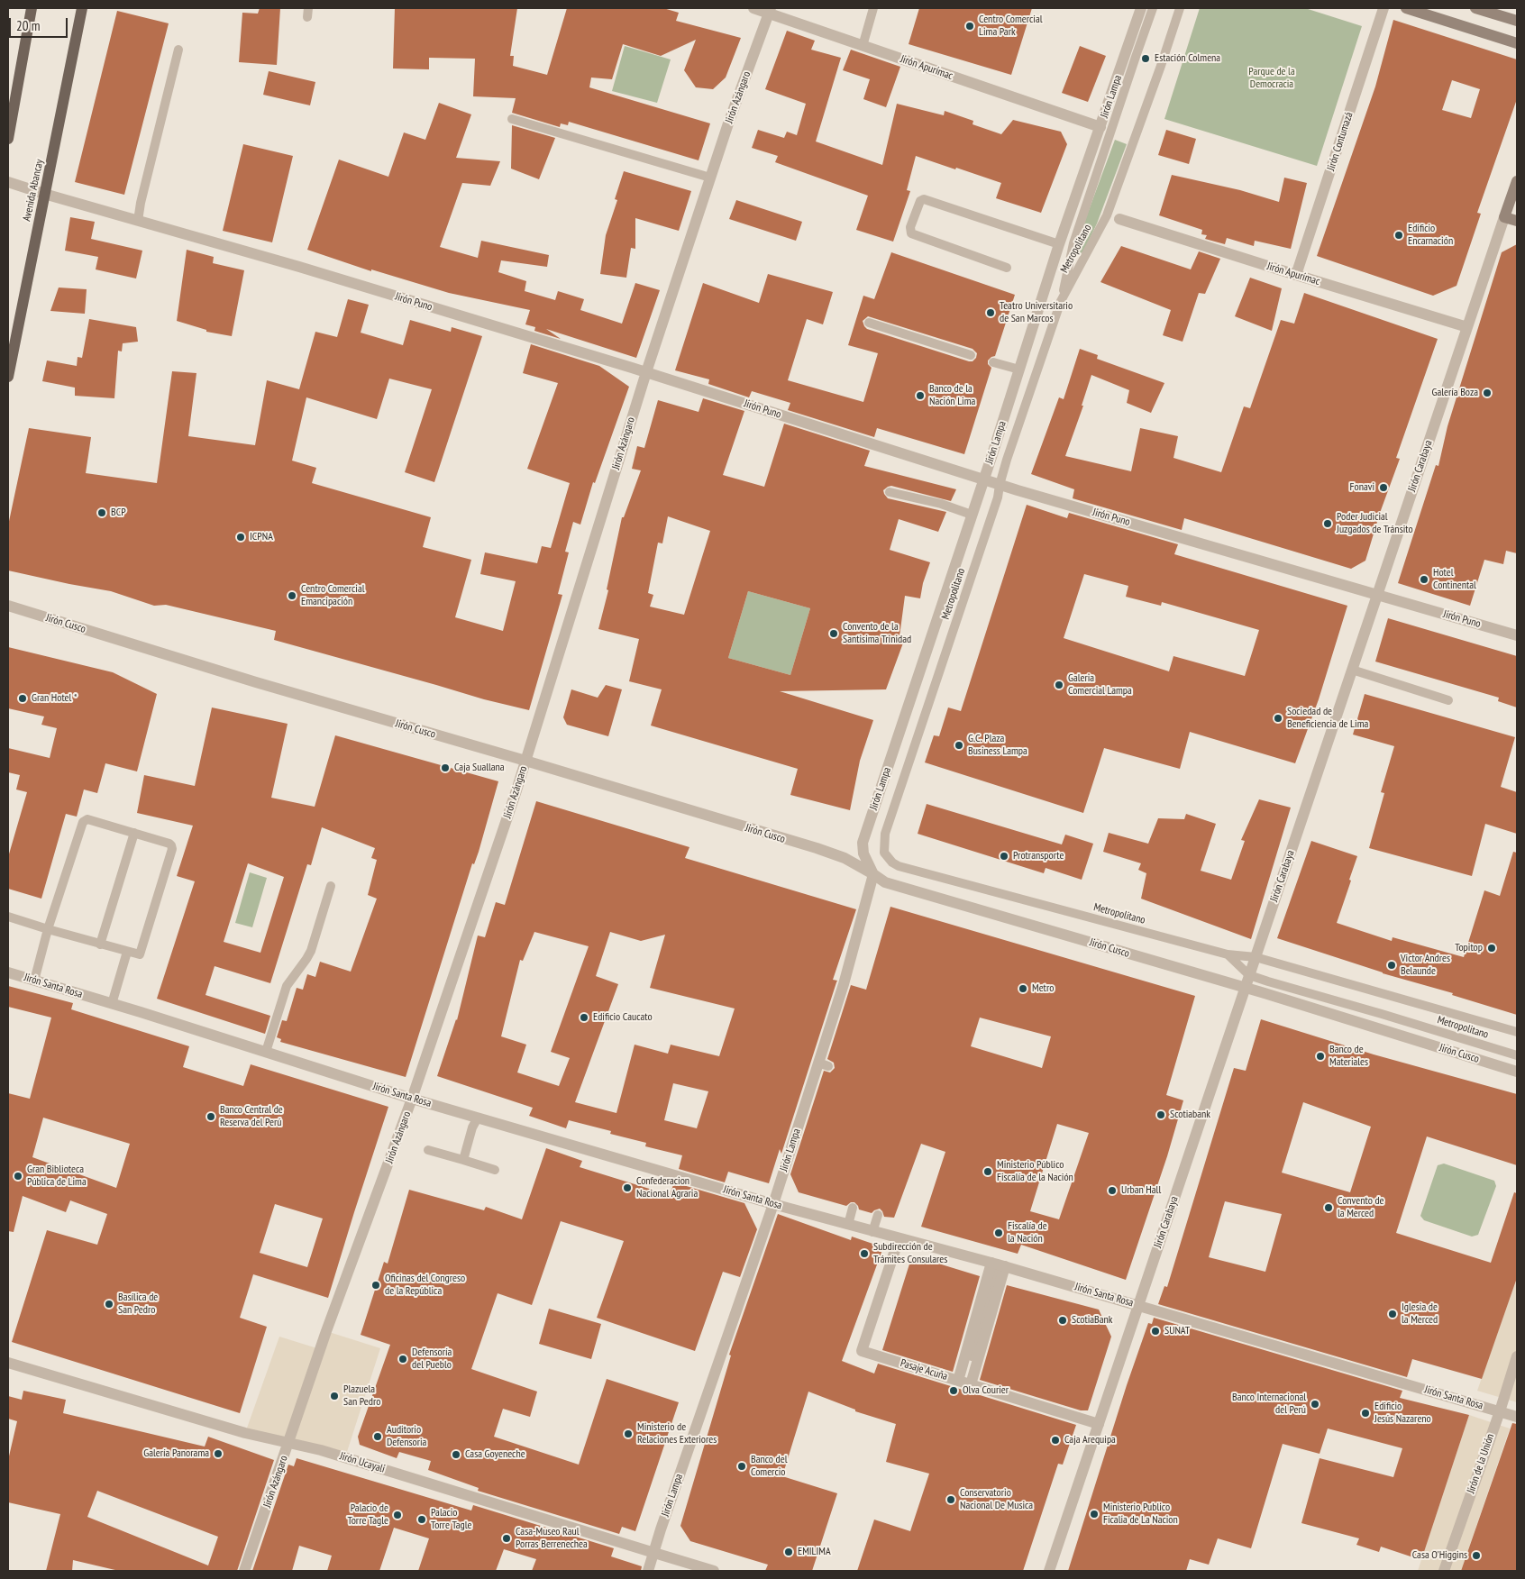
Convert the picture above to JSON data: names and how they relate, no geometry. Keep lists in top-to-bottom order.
{
  "streets": {
    "main road": ["Avenida Abancay", "Jirón Carabaya"],
    "street": [
      "Jirón Apurímac",
      "Jirón Lampa",
      "Jirón Azángaro",
      "Jirón Contumazá",
      "Jirón Puno",
      "Jirón Cusco",
      "Jirón Santa Rosa",
      "Pasaje Acuña",
      "Jirón Ucayali",
      "Jirón de la Unión"
    ],
    "lane": ["Metropolitano"]
  },
  "crossings": [
    ["Jirón Apurímac", "Jirón Lampa"],
    ["Jirón Apurímac", "Jirón Azángaro"],
    ["Jirón Apurímac", "Jirón Contumazá"],
    ["Jirón Apurímac", "Jirón Carabaya"],
    ["Jirón Lampa", "Jirón Puno"],
    ["Jirón Lampa", "Jirón Cusco"],
    ["Jirón Lampa", "Jirón Santa Rosa"],
    ["Jirón Lampa", "Jirón Ucayali"],
    ["Jirón Azángaro", "Jirón Puno"],
    ["Jirón Azángaro", "Jirón Cusco"],
    ["Jirón Azángaro", "Jirón Santa Rosa"],
    ["Jirón Azángaro", "Jirón Ucayali"],
    ["Avenida Abancay", "Jirón Puno"],
    ["Metropolitano", "Jirón Puno"],
    ["Metropolitano", "Jirón Carabaya"],
    ["Jirón Puno", "Jirón Carabaya"],
    ["Jirón Carabaya", "Jirón Cusco"],
    ["Jirón Carabaya", "Jirón Santa Rosa"],
    ["Jirón Carabaya", "Pasaje Acuña"],
    ["Jirón Santa Rosa", "Pasaje Acuña"],
    ["Jirón Santa Rosa", "Jirón de la Unión"]
  ],
  "parks": ["Parque de la Democracia"],
  "places": [
    "Centro Comercial Lima Park",
    "Estación Colmena",
    "Edificio Encarnación",
    "Teatro Universitario de San Marcos",
    "Galería Boza",
    "Banco de la Nación Lima",
    "Fonavi",
    "BCP",
    "Poder Judicial Juzgados de Tránsito",
    "ICPNA",
    "Hotel Continental",
    "Centro Comercial Emancipación",
    "Convento de la Santisima Trinidad",
    "Galeria Comercial Lampa",
    "Gran Hotel *",
    "Sociedad de Beneficiencia de Lima",
    "G.C. Plaza Business Lampa",
    "Caja Suallana",
    "Protransporte",
    "Topitop",
    "Victor Andres Belaunde",
    "Metro",
    "Edificio Caucato",
    "Banco de Materiales",
    "Scotiabank",
    "Banco Central de Reserva del Perú",
    "Ministerio Público Fiscalía de la Nación",
    "Gran Biblioteca Pública de Lima",
    "Confederacion Nacional Agraria",
    "Urban Hall",
    "Convento de la Merced",
    "Fiscalía de la Nación",
    "Subdirección de Trámites Consulares",
    "Oficinas del Congreso de la República",
    "Basílica de San Pedro",
    "Iglesia de la Merced",
    "ScotiaBank",
    "SUNAT",
    "Defensoría del Pueblo",
    "Olva Courier",
    "Plazuela San Pedro",
    "Banco Internacional del Perú",
    "Edificio Jesús Nazareno",
    "Ministerio de Relaciones Exteriores",
    "Auditorio Defensoria",
    "Caja Arequipa",
    "Galería Panorama",
    "Casa Goyeneche",
    "Banco del Comercio",
    "Conservatorio Nacional De Musica",
    "Ministerio Publico Ficalia de La Nacion",
    "Palacio de Torre Tagle",
    "Palacio Torre Tagle",
    "Casa-Museo Raul Porras Berrenechea",
    "EMILIMA",
    "Casa O'Higgins"
  ],
  "scale_bar": "20 m"
}
